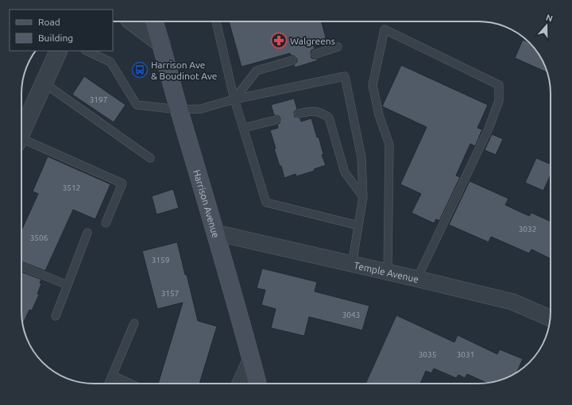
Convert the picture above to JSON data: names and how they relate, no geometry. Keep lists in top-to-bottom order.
{
  "streets": {
    "main road": ["Harrison Avenue"],
    "street": ["Temple Avenue"]
  },
  "crossings": [
    ["Harrison Avenue", "Temple Avenue"]
  ],
  "places": {
    "pharmacy": ["Walgreens"],
    "bus stop": ["Harrison Ave & Boudinot Ave"]
  },
  "house_numbers": [
    "3197",
    "3512",
    "3032",
    "3506",
    "3159",
    "3157",
    "3043",
    "3035",
    "3031"
  ],
  "legend": ["Road", "Building"],
  "north": "top"
}
